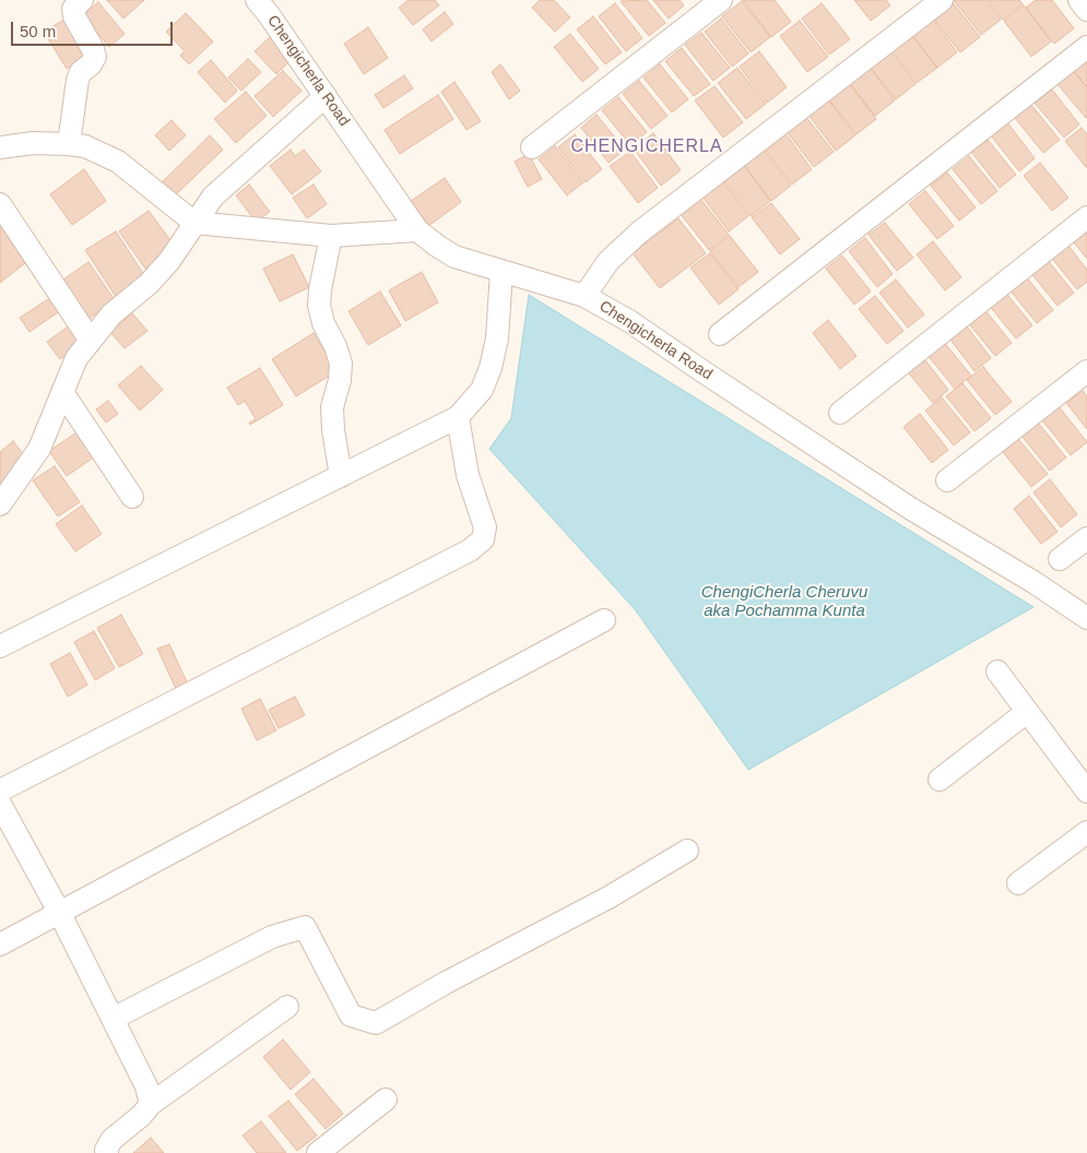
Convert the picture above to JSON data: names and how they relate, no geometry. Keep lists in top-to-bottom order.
{
  "streets": {
    "street": ["Chengicherla Road"]
  },
  "districts": ["CHENGICHERLA"],
  "water": ["ChengiCherla Cheruvu aka Pochamma Kunta"],
  "scale_bar": "50 m"
}
